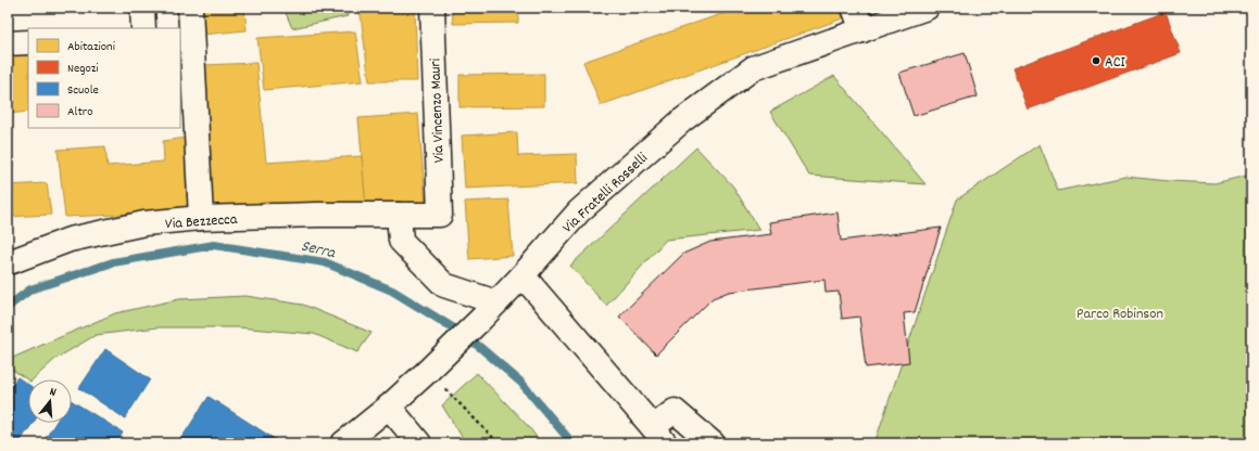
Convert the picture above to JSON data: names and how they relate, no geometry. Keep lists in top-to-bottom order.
{
  "streets": {
    "street": ["Via Vincenzo Mauri", "Via Fratelli Rosselli", "Via Bezzecca"]
  },
  "crossings": [
    ["Via Vincenzo Mauri", "Via Bezzecca"]
  ],
  "water": ["Serra"],
  "parks": ["Parco Robinson"],
  "places": ["ACI"],
  "legend": [
    "Abitazioni",
    "Negozi",
    "Scuole",
    "Altro"
  ],
  "north": "top"
}
